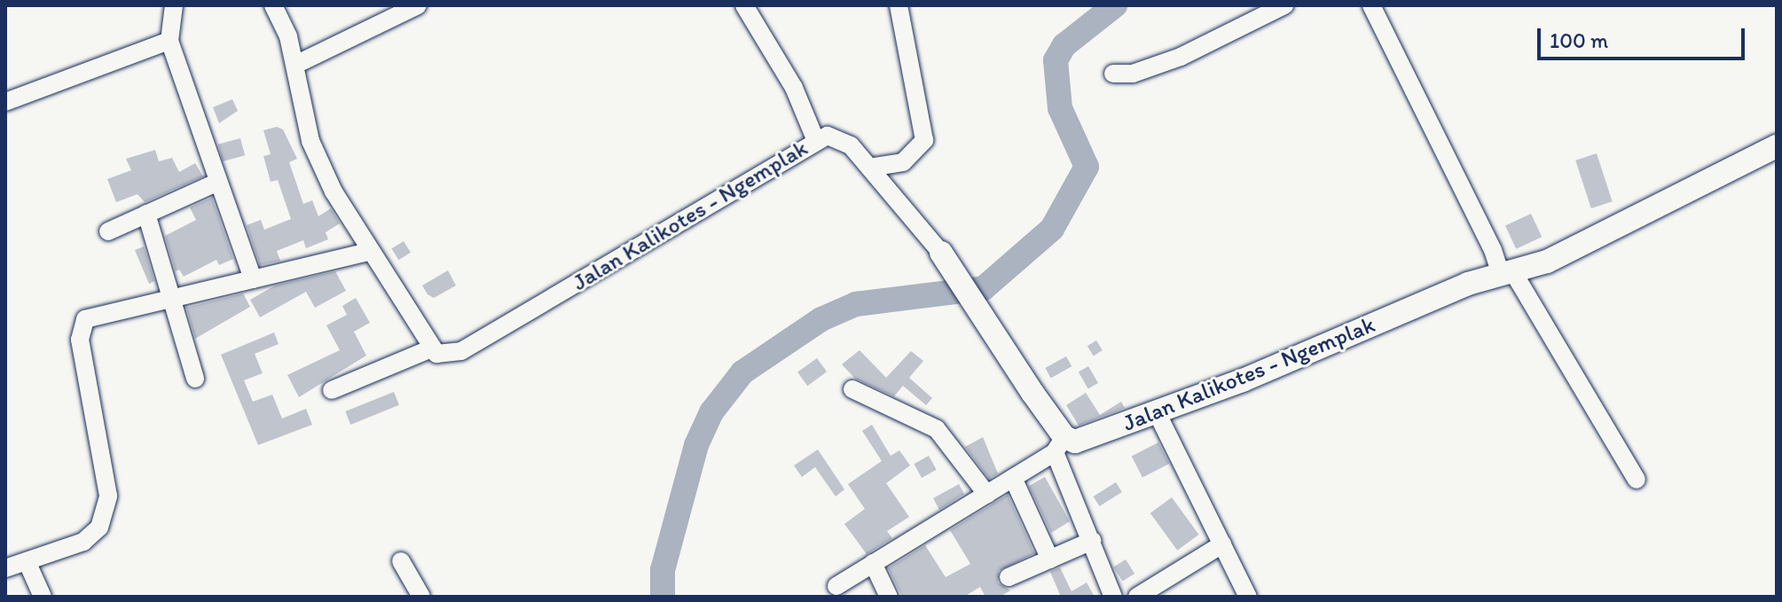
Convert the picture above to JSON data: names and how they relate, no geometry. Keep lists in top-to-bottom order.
{
  "streets": {
    "main road": ["Jalan Kalikotes - Ngemplak"]
  },
  "scale_bar": "100 m"
}
